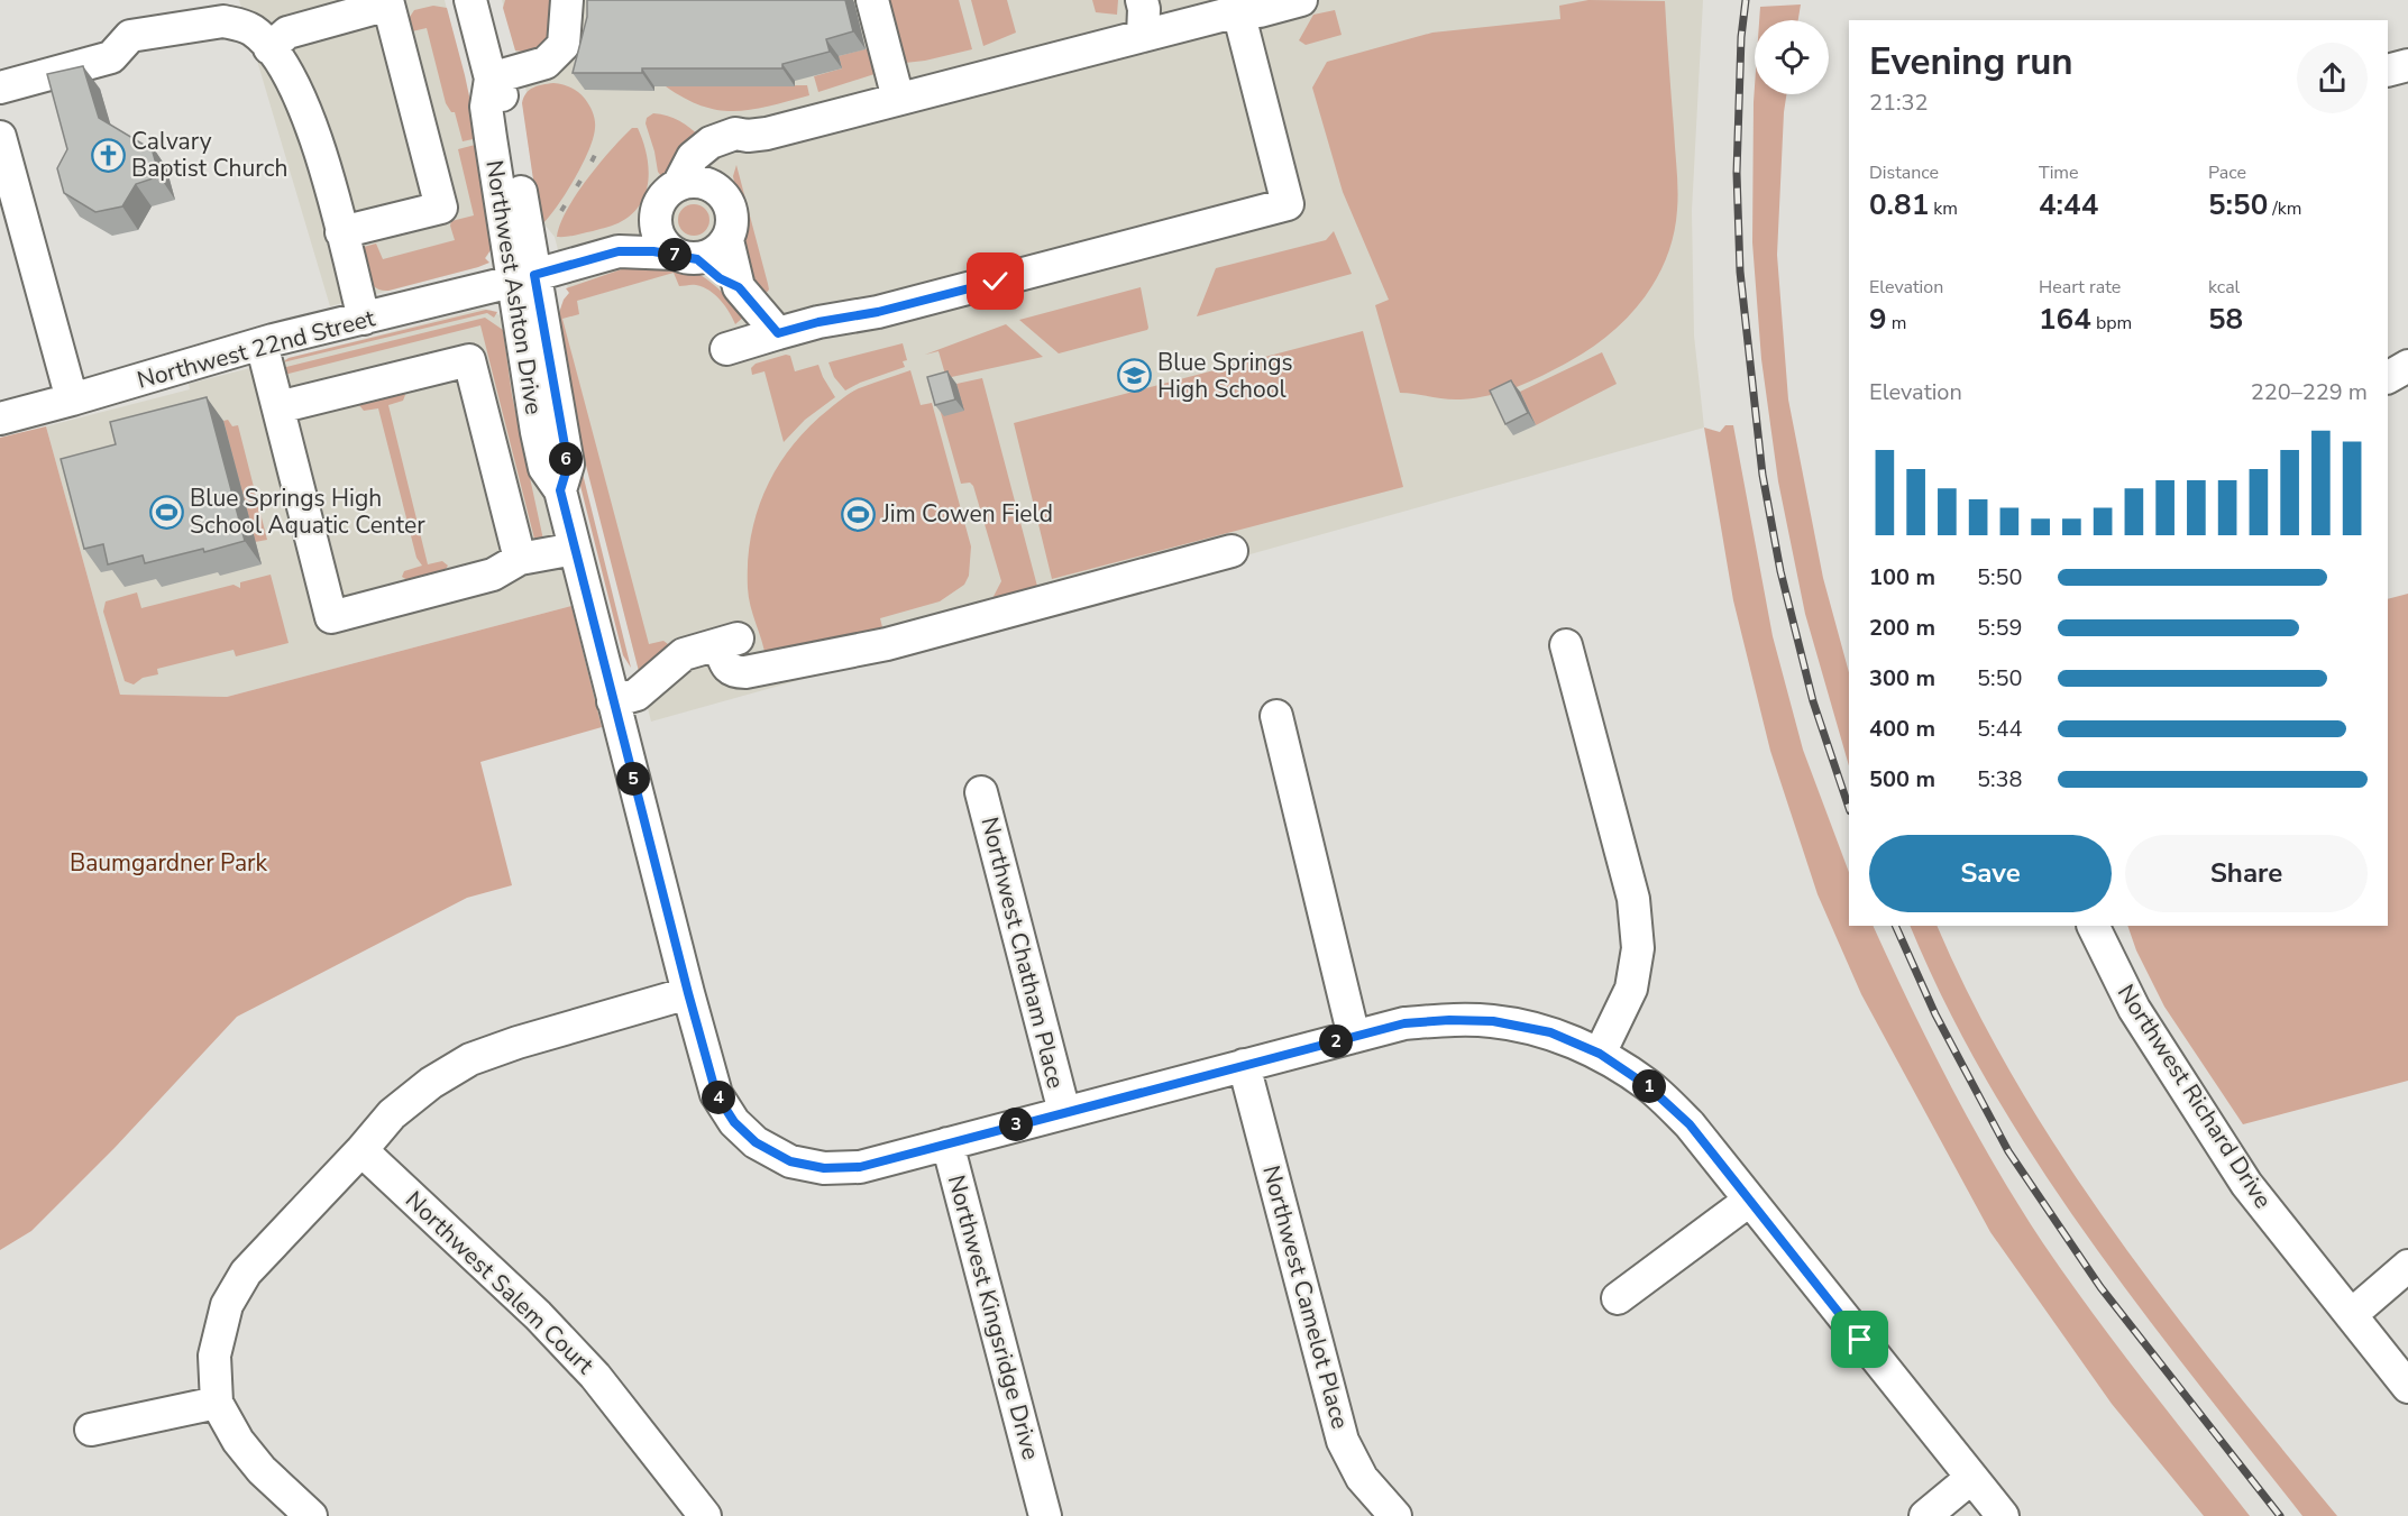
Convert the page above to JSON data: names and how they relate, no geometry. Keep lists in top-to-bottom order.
{
  "streets": {
    "street": [
      "Northwest Ashton Drive",
      "Northwest 22nd Street",
      "Northwest Chatham Place",
      "Northwest Richard Drive",
      "Northwest Salem Court",
      "Northwest Camelot Place",
      "Northwest Kingsridge Drive"
    ]
  },
  "crossings": [
    ["Northwest Ashton Drive", "Northwest 22nd Street"],
    ["Northwest Ashton Drive", "Northwest Kingsridge Drive"],
    ["Northwest Chatham Place", "Northwest Kingsridge Drive"],
    ["Northwest Camelot Place", "Northwest Kingsridge Drive"]
  ],
  "parks": ["Baumgardner Park"],
  "places": {
    "church": ["Calvary Baptist Church"],
    "school or university": ["Blue Springs High School"],
    "sports": ["Blue Springs High School Aquatic Center", "Jim Cowen Field"]
  },
  "page": {
    "heading": ["Evening run", "21:32"],
    "stats": [
      ["Distance", "0.81 km"],
      ["Time", "4:44"],
      ["Pace", "5:50 /km"],
      ["Elevation", "9 m"],
      ["Heart rate", "164 bpm"],
      ["kcal", "58"]
    ],
    "pins": [
      "7",
      "6",
      "5",
      "2",
      "1",
      "4",
      "3"
    ],
    "chart": ["Elevation", "220–229 m"],
    "list": [
      {
        "name": "100 m",
        "note": "5:50"
      },
      {
        "name": "200 m",
        "note": "5:59"
      },
      {
        "name": "300 m",
        "note": "5:50"
      },
      {
        "name": "400 m",
        "note": "5:44"
      },
      {
        "name": "500 m",
        "note": "5:38"
      }
    ],
    "buttons": ["Save", "Share"]
  }
}
